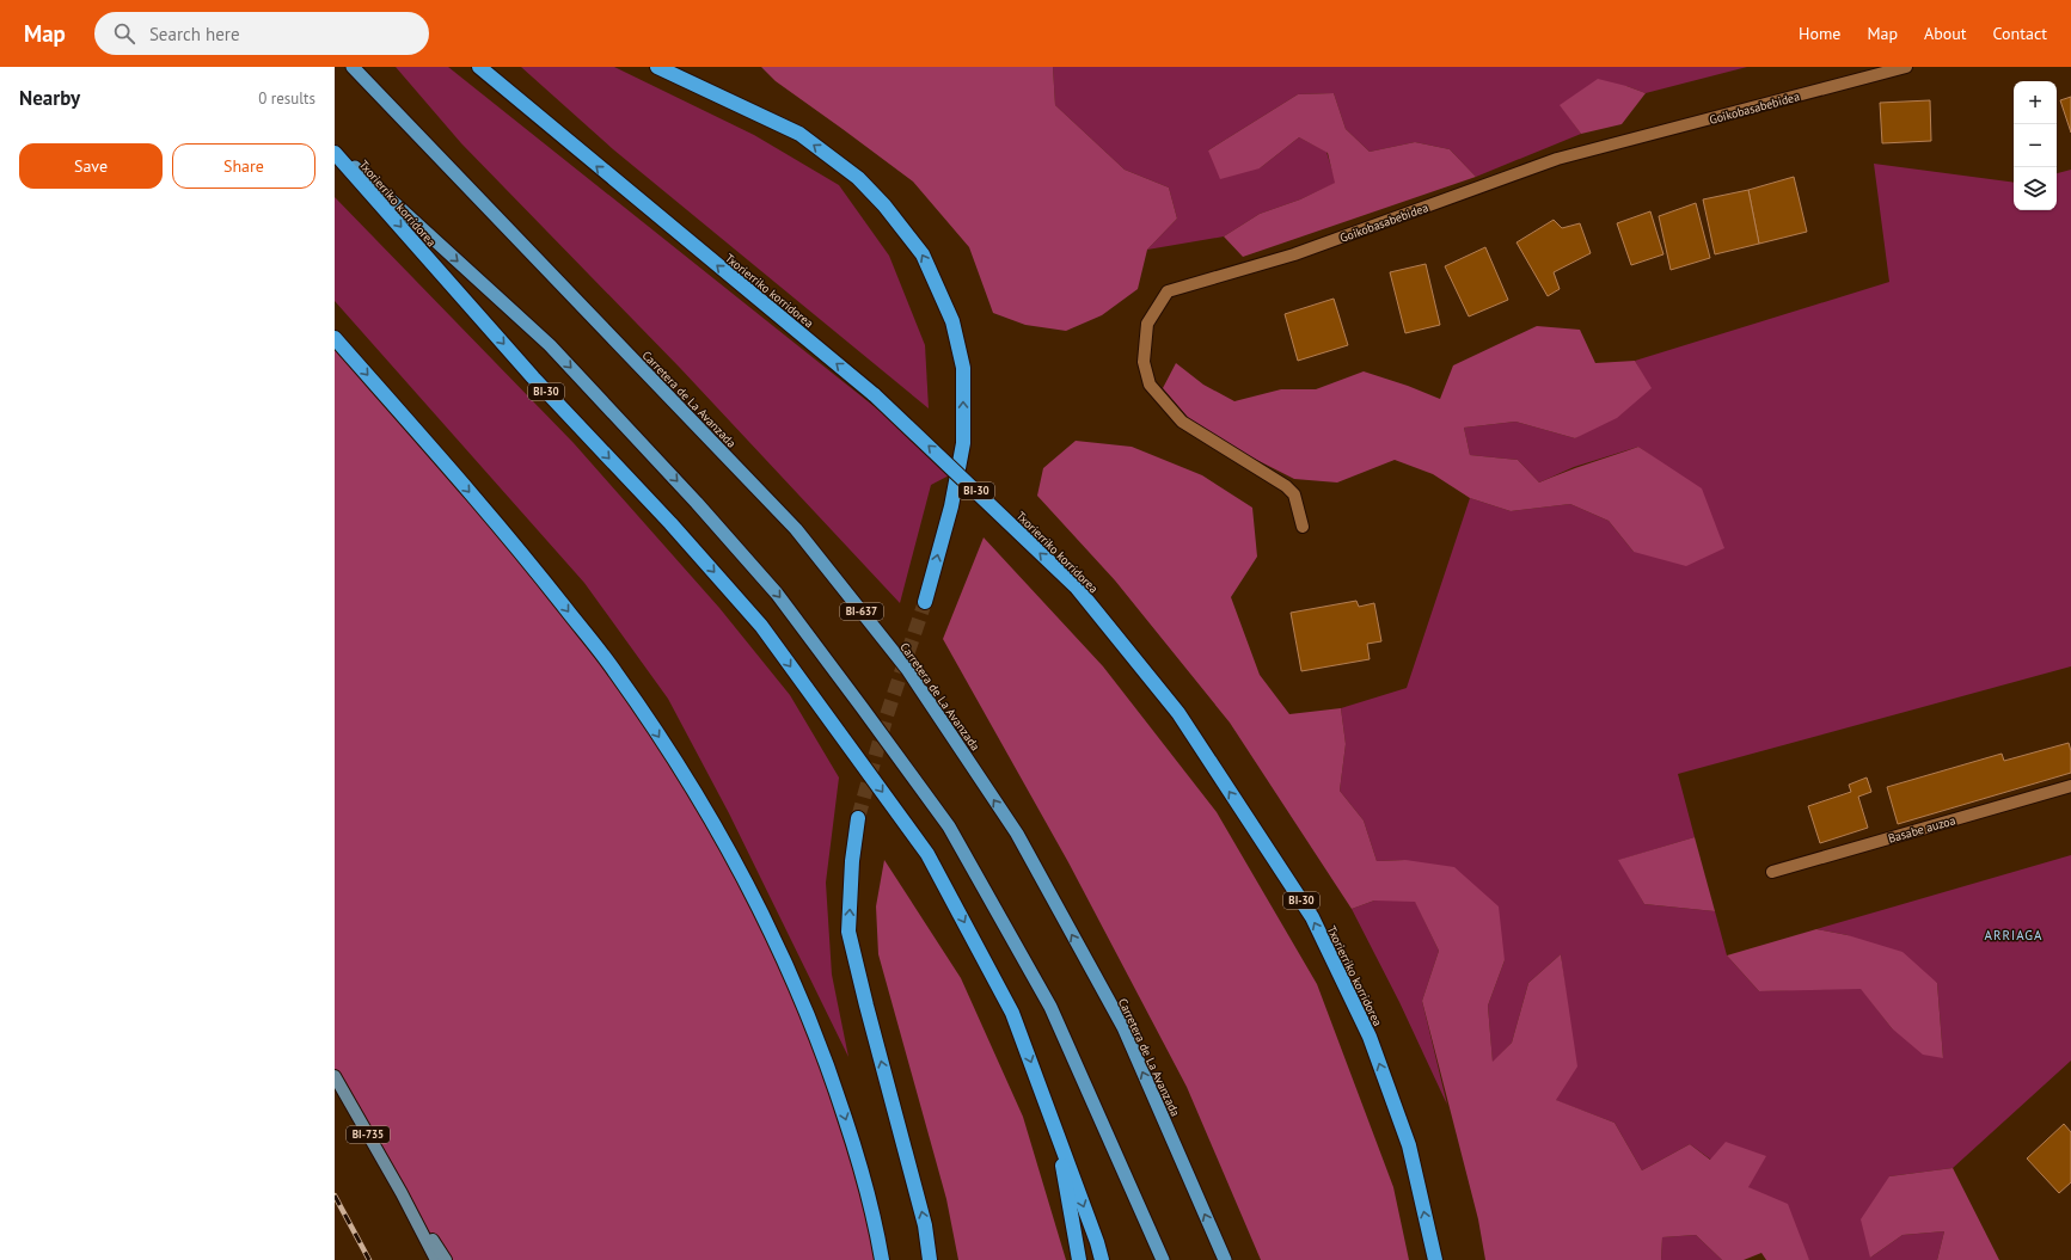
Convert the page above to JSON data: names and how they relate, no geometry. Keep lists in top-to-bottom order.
{
  "streets": {
    "highway": [
      "Txorierriko korridorea",
      "BI-30",
      "Carretera de La Avanzada",
      "BI-637"
    ],
    "main road": ["BI-735"],
    "street": ["Goikobasabebidea", "Basabe auzoa"]
  },
  "districts": ["ARRIAGA"],
  "page": {
    "header": "Map",
    "search": "Search here",
    "nav": [
      "Home",
      "Map",
      "About",
      "Contact"
    ],
    "heading": ["Nearby", "0 results"],
    "map_buttons": ["+", "−"],
    "buttons": ["Save", "Share"]
  }
}
